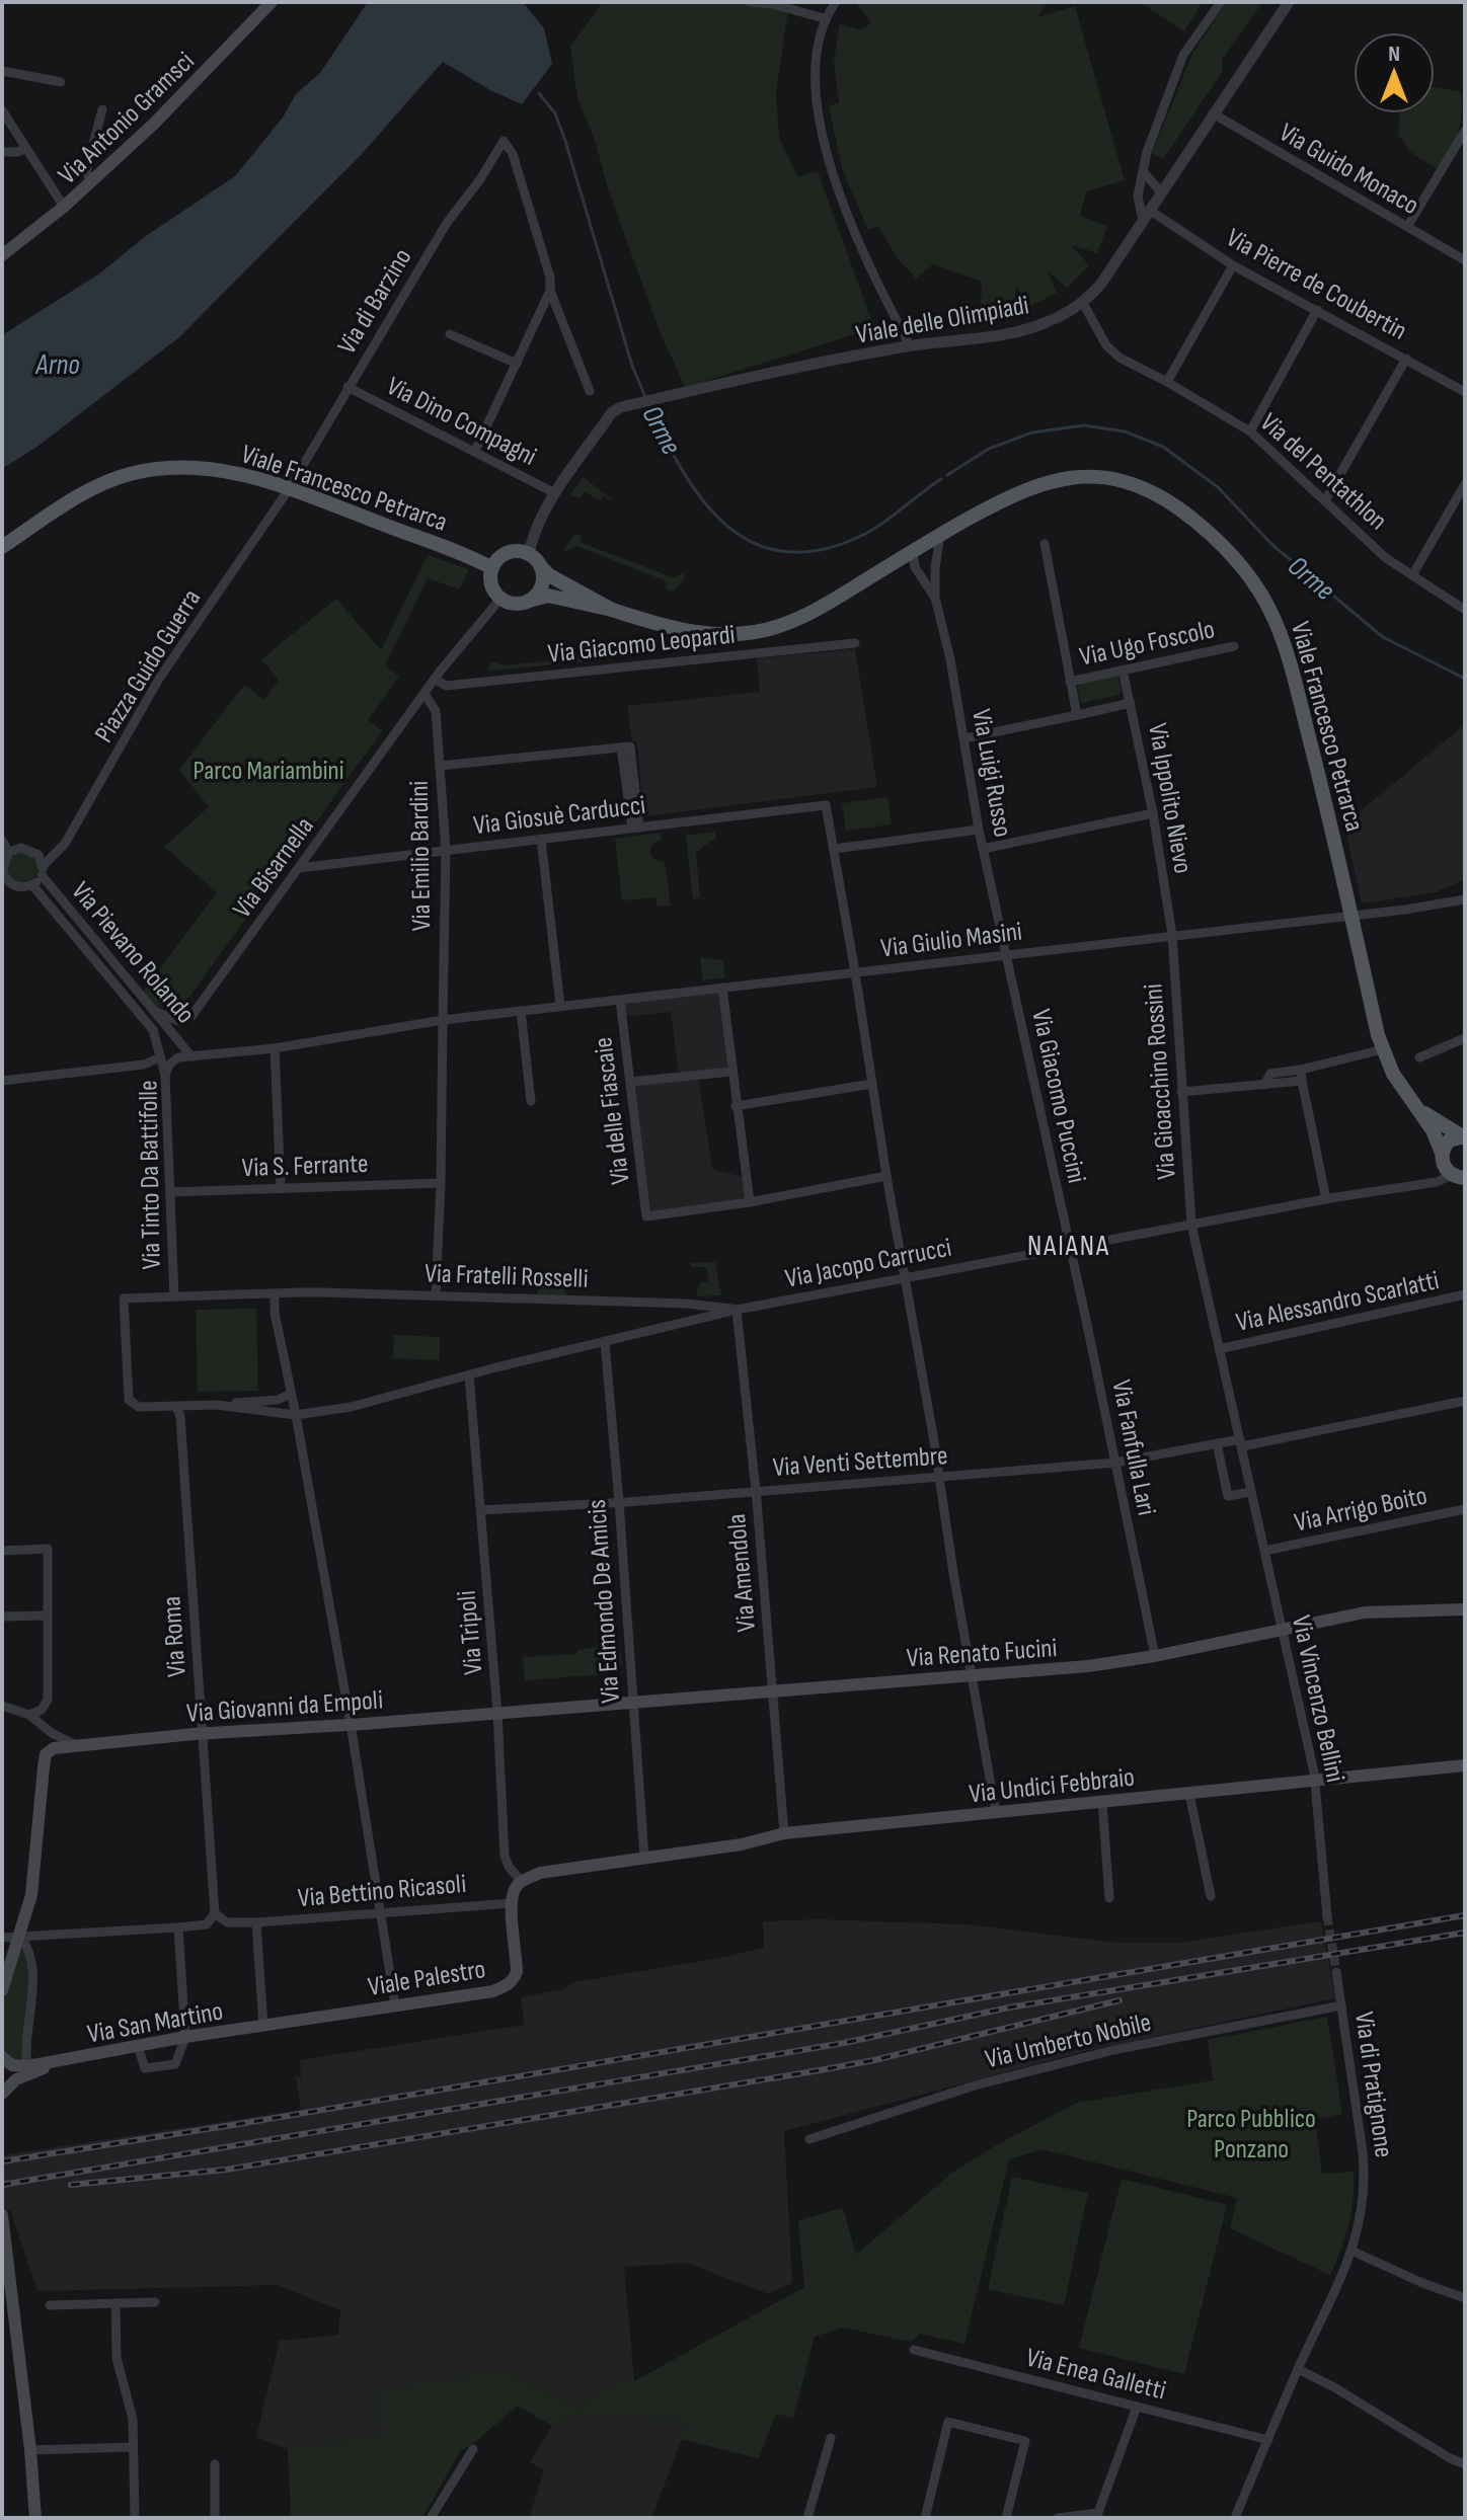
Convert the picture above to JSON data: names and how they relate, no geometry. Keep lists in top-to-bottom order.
{
  "streets": {
    "main road": [
      "Via Antonio Gramsci",
      "Viale Francesco Petrarca",
      "Via Renato Fucini",
      "Via Giovanni da Empoli",
      "Via Undici Febbraio",
      "Viale Palestro",
      "Via San Martino"
    ],
    "street": [
      "Via Guido Monaco",
      "Via Pierre de Coubertin",
      "Via di Barzino",
      "Viale delle Olimpiadi",
      "Via Dino Compagni",
      "Via del Pentathlon",
      "Via Ugo Foscolo",
      "Via Giacomo Leopardi",
      "Piazza Guido Guerra",
      "Via Luigi Russo",
      "Via Ippolito Nievo",
      "Via Giosuè Carducci",
      "Via Emilio Bardini",
      "Via Bisarnella",
      "Via Giulio Masini",
      "Via Pievano Rolando",
      "Via Gioacchino Rossini",
      "Via Giacomo Puccini",
      "Via delle Fiascaie",
      "Via S. Ferrante",
      "Via Tinto Da Battifolle",
      "Via Jacopo Carrucci",
      "Via Fratelli Rosselli",
      "Via Alessandro Scarlatti",
      "Via Fanfulla Lari",
      "Via Venti Settembre",
      "Via Arrigo Boito",
      "Via Amendola",
      "Via Edmondo De Amicis",
      "Via Tripoli",
      "Via Roma",
      "Via Vincenzo Bellini",
      "Via Bettino Ricasoli",
      "Via Umberto Nobile",
      "Via di Pratignone",
      "Via Enea Galletti"
    ]
  },
  "crossings": [
    ["Via Guido Monaco", "Viale delle Olimpiadi"],
    ["Via Pierre de Coubertin", "Viale delle Olimpiadi"],
    ["Via di Barzino", "Via Dino Compagni"],
    ["Via di Barzino", "Viale Francesco Petrarca"],
    ["Via di Barzino", "Piazza Guido Guerra"],
    ["Viale delle Olimpiadi", "Via Dino Compagni"],
    ["Viale delle Olimpiadi", "Via del Pentathlon"],
    ["Viale delle Olimpiadi", "Viale Francesco Petrarca"],
    ["Viale delle Olimpiadi", "Via Bisarnella"],
    ["Viale Francesco Petrarca", "Piazza Guido Guerra"],
    ["Viale Francesco Petrarca", "Via Luigi Russo"],
    ["Viale Francesco Petrarca", "Via Bisarnella"],
    ["Viale Francesco Petrarca", "Via Giulio Masini"],
    ["Viale Francesco Petrarca", "Via Jacopo Carrucci"],
    ["Via Ugo Foscolo", "Via Ippolito Nievo"],
    ["Via Giacomo Leopardi", "Via Bisarnella"],
    ["Piazza Guido Guerra", "Via Pievano Rolando"],
    ["Via Luigi Russo", "Via Giulio Masini"],
    ["Via Luigi Russo", "Via Giacomo Puccini"],
    ["Via Ippolito Nievo", "Via Giulio Masini"],
    ["Via Ippolito Nievo", "Via Gioacchino Rossini"],
    ["Via Giosuè Carducci", "Via Emilio Bardini"],
    ["Via Giosuè Carducci", "Via Bisarnella"],
    ["Via Emilio Bardini", "Via Bisarnella"],
    ["Via Emilio Bardini", "Via Giulio Masini"],
    ["Via Emilio Bardini", "Via S. Ferrante"],
    ["Via Emilio Bardini", "Via Fratelli Rosselli"],
    ["Via Bisarnella", "Via Pievano Rolando"],
    ["Via Giulio Masini", "Via Pievano Rolando"],
    ["Via Giulio Masini", "Via Gioacchino Rossini"],
    ["Via Giulio Masini", "Via Giacomo Puccini"],
    ["Via Giulio Masini", "Via delle Fiascaie"],
    ["Via Giulio Masini", "Via Tinto Da Battifolle"],
    ["Via Pievano Rolando", "Via Tinto Da Battifolle"],
    ["Via Gioacchino Rossini", "Via Jacopo Carrucci"],
    ["Via Gioacchino Rossini", "Via Alessandro Scarlatti"],
    ["Via Gioacchino Rossini", "Via Vincenzo Bellini"],
    ["Via Giacomo Puccini", "Via Jacopo Carrucci"],
    ["Via Giacomo Puccini", "Via Fanfulla Lari"],
    ["Via S. Ferrante", "Via Tinto Da Battifolle"],
    ["Via Tinto Da Battifolle", "Via Fratelli Rosselli"],
    ["Via Jacopo Carrucci", "Via Fratelli Rosselli"],
    ["Via Jacopo Carrucci", "Via Fanfulla Lari"],
    ["Via Jacopo Carrucci", "Via Amendola"],
    ["Via Jacopo Carrucci", "Via Edmondo De Amicis"],
    ["Via Jacopo Carrucci", "Via Tripoli"],
    ["Via Fratelli Rosselli", "Via Amendola"],
    ["Via Fratelli Rosselli", "Via Roma"],
    ["Via Alessandro Scarlatti", "Via Vincenzo Bellini"],
    ["Via Fanfulla Lari", "Via Venti Settembre"],
    ["Via Fanfulla Lari", "Via Renato Fucini"],
    ["Via Venti Settembre", "Via Amendola"],
    ["Via Venti Settembre", "Via Edmondo De Amicis"],
    ["Via Venti Settembre", "Via Tripoli"],
    ["Via Venti Settembre", "Via Vincenzo Bellini"],
    ["Via Arrigo Boito", "Via Vincenzo Bellini"],
    ["Via Amendola", "Via Renato Fucini"],
    ["Via Amendola", "Via Undici Febbraio"],
    ["Via Edmondo De Amicis", "Via Renato Fucini"],
    ["Via Edmondo De Amicis", "Via Undici Febbraio"],
    ["Via Tripoli", "Via Renato Fucini"],
    ["Via Tripoli", "Via Giovanni da Empoli"],
    ["Via Roma", "Via Giovanni da Empoli"],
    ["Via Roma", "Via Bettino Ricasoli"],
    ["Via Renato Fucini", "Via Vincenzo Bellini"],
    ["Via Renato Fucini", "Via Giovanni da Empoli"],
    ["Via Vincenzo Bellini", "Via Undici Febbraio"],
    ["Via Bettino Ricasoli", "Viale Palestro"],
    ["Viale Palestro", "Via San Martino"],
    ["Via Umberto Nobile", "Via di Pratignone"],
    ["Via di Pratignone", "Via Enea Galletti"]
  ],
  "districts": ["NAIANA"],
  "water": ["Arno", "Orme"],
  "parks": ["Parco Mariambini", "Parco Pubblico Ponzano"],
  "north": "top"
}
